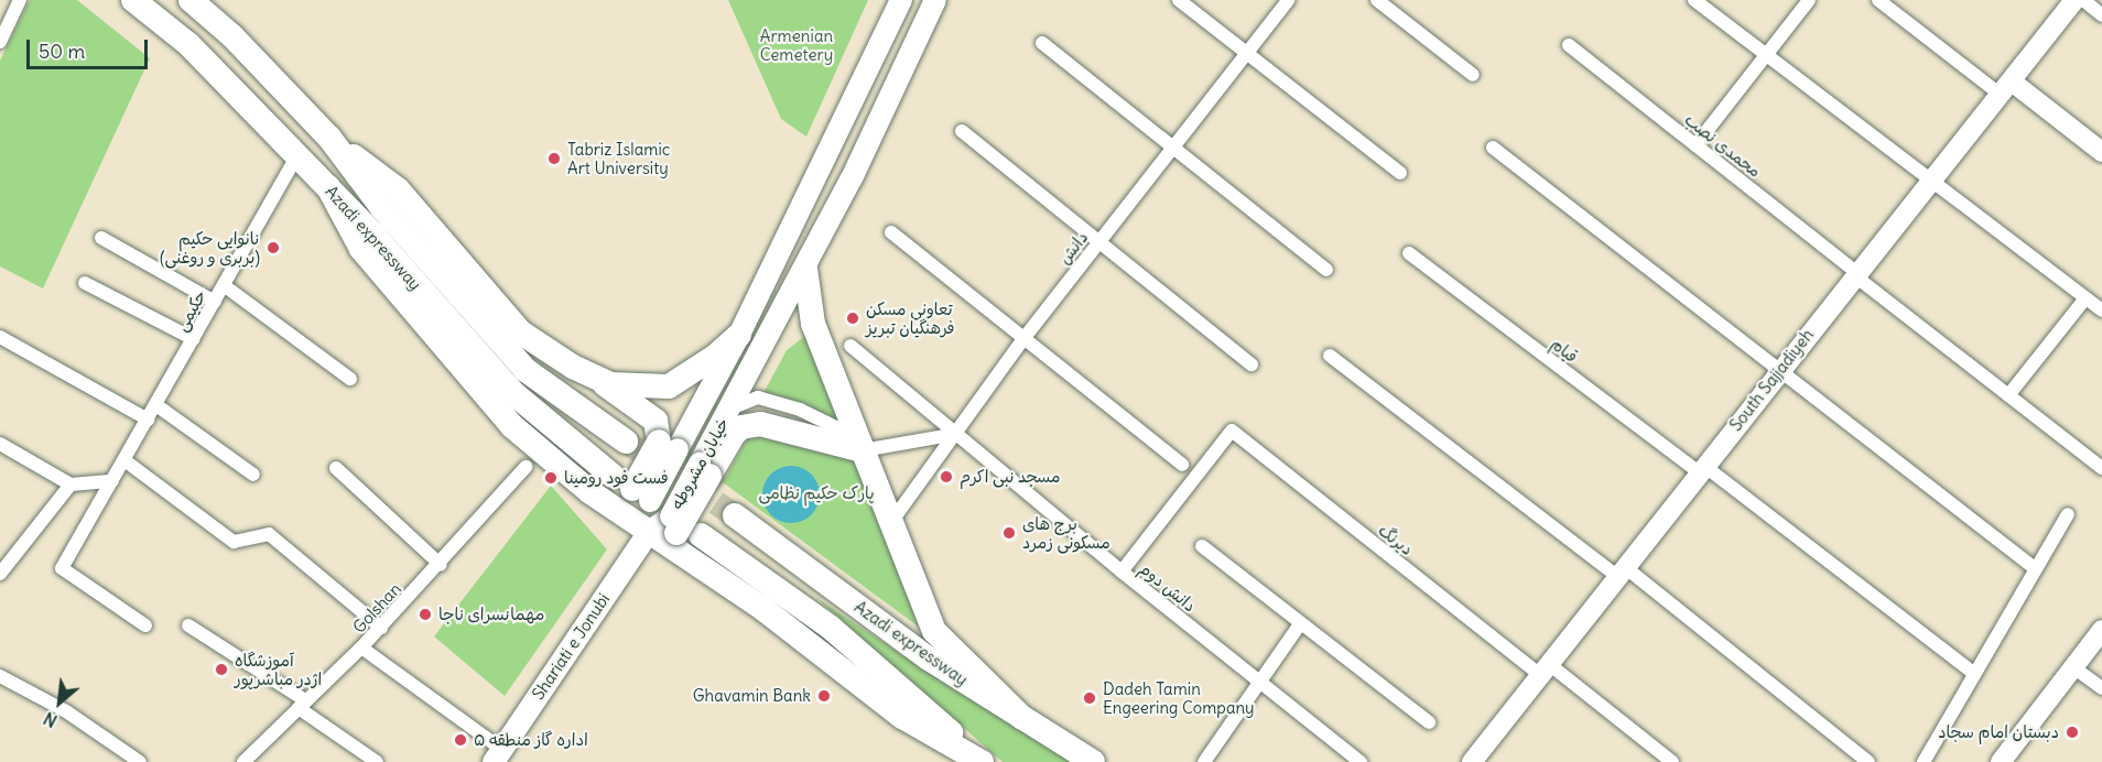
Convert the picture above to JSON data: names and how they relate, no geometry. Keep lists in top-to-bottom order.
{
  "streets": {
    "highway": ["Azadi expressway"],
    "main road": ["خیابان مشروطه", "Shariati e Jonubi"],
    "street": [
      "محمدی نصب",
      "دانش",
      "حکیمی",
      "قیام",
      "South Sajjadiyeh",
      "دیرنگ",
      "دانش دوم",
      "Golshan"
    ]
  },
  "crossings": [
    ["محمدی نصب", "South Sajjadiyeh"],
    ["Azadi expressway", "حکیمی"],
    ["Azadi expressway", "خیابان مشروطه"],
    ["Azadi expressway", "Shariati e Jonubi"],
    ["دانش", "دانش دوم"],
    ["قیام", "South Sajjadiyeh"],
    ["South Sajjadiyeh", "دیرنگ"],
    ["خیابان مشروطه", "Shariati e Jonubi"],
    ["دیرنگ", "دانش دوم"]
  ],
  "parks": ["Armenian Cemetery", "پارک حکیم نظامی"],
  "places": [
    "Tabriz Islamic Art University",
    "نانوایی حکیم (بربری و روغنی)",
    "تعاونی مسکن فرهنگیان تبریز",
    "مسجد نبی اکرم",
    "فست فود رومینا",
    "برج های مسکونی زمرد",
    "مهمانسرای ناجا",
    "آموزشگاه اژدر مباشرپور",
    "Ghavamin Bank",
    "Dadeh Tamin Engeering Company",
    "دبستان امام سجاد",
    "اداره گاز منطقه ۵"
  ],
  "scale_bar": "50 m",
  "north": "bottom left"
}
